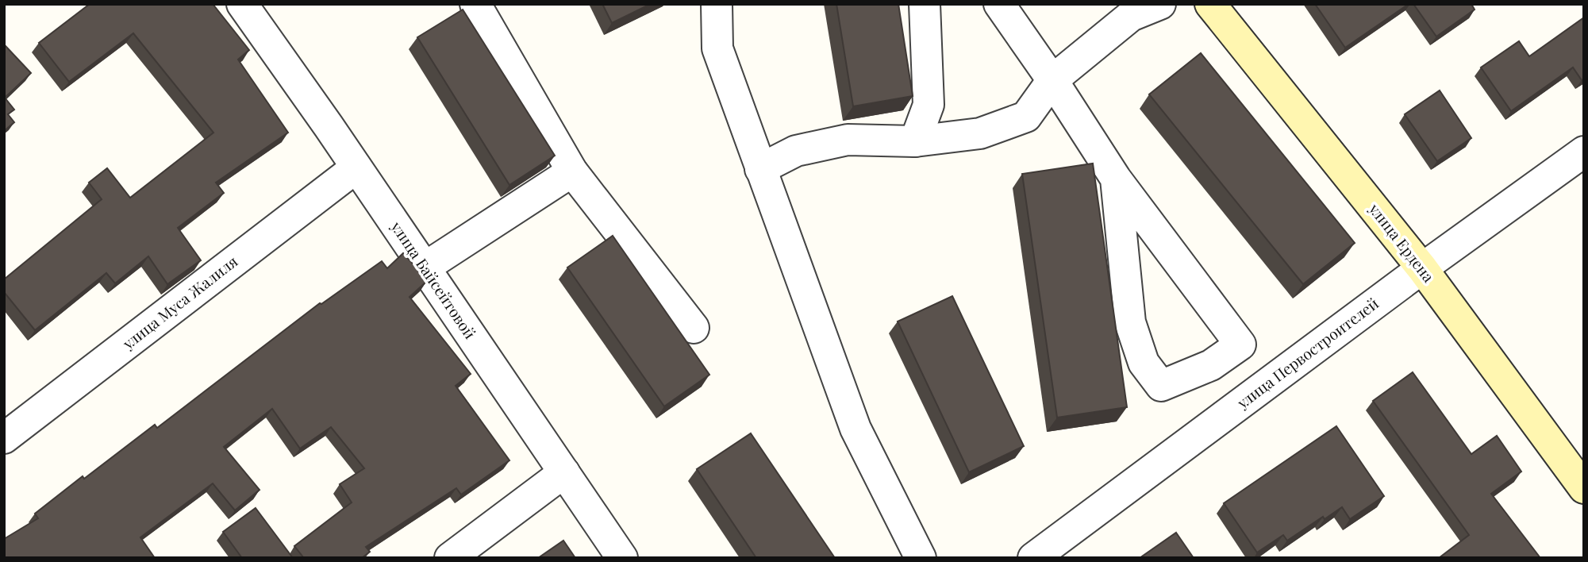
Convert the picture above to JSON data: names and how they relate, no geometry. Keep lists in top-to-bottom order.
{
  "streets": {
    "street": [
      "улица Ердена",
      "улица Байсейтовой",
      "улица Муса Жалиля",
      "улица Первостроителей"
    ]
  },
  "crossings": [
    ["улица Ердена", "улица Первостроителей"],
    ["улица Байсейтовой", "улица Муса Жалиля"]
  ]
}
